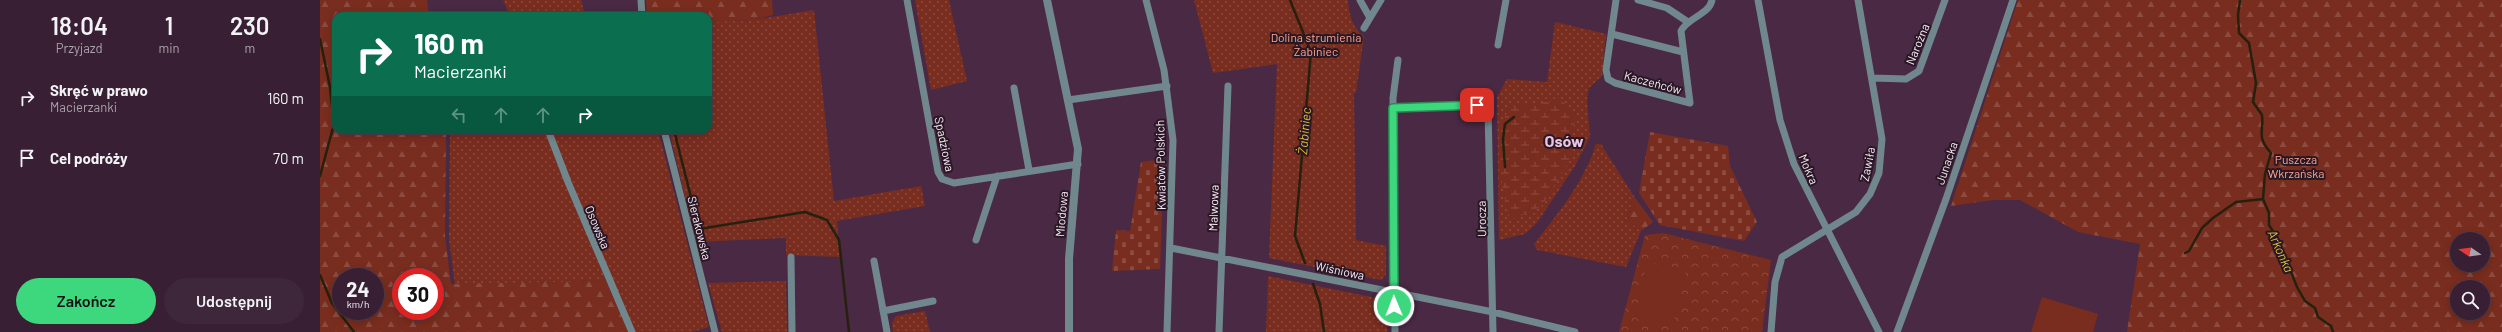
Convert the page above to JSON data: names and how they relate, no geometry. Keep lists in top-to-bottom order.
{
  "streets": {
    "street": [
      "Narożna",
      "Kaczeńców",
      "Spadziowa",
      "Junacka",
      "Zawiła",
      "Kwiatów Polskich",
      "Mokra",
      "Malwowa",
      "Miodowa",
      "Urocza",
      "Osowska",
      "Sierakowska",
      "Wiśniowa"
    ]
  },
  "crossings": [
    ["Narożna", "Zawiła"],
    ["Spadziowa", "Miodowa"],
    ["Zawiła", "Mokra"],
    ["Kwiatów Polskich", "Wiśniowa"],
    ["Malwowa", "Wiśniowa"],
    ["Urocza", "Wiśniowa"]
  ],
  "districts": ["Osów"],
  "water": ["Żabiniec", "Arkonka"],
  "parks": ["Dolina strumienia Żabiniec", "Puszcza Wkrzańska"],
  "north": "left",
  "page": {
    "eta": [
      "18:04",
      "Przyjazd",
      "1",
      "min",
      "230",
      "m"
    ],
    "turn": ["160 m", "Macierzanki"],
    "list": [
      {
        "name": "Skręć w prawo",
        "note": "Macierzanki",
        "value": "160 m"
      },
      {
        "name": "Cel podróży",
        "value": "70 m"
      }
    ],
    "speed": "24 km/h",
    "limit": "30",
    "buttons": ["Zakończ", "Udostępnij"]
  }
}
